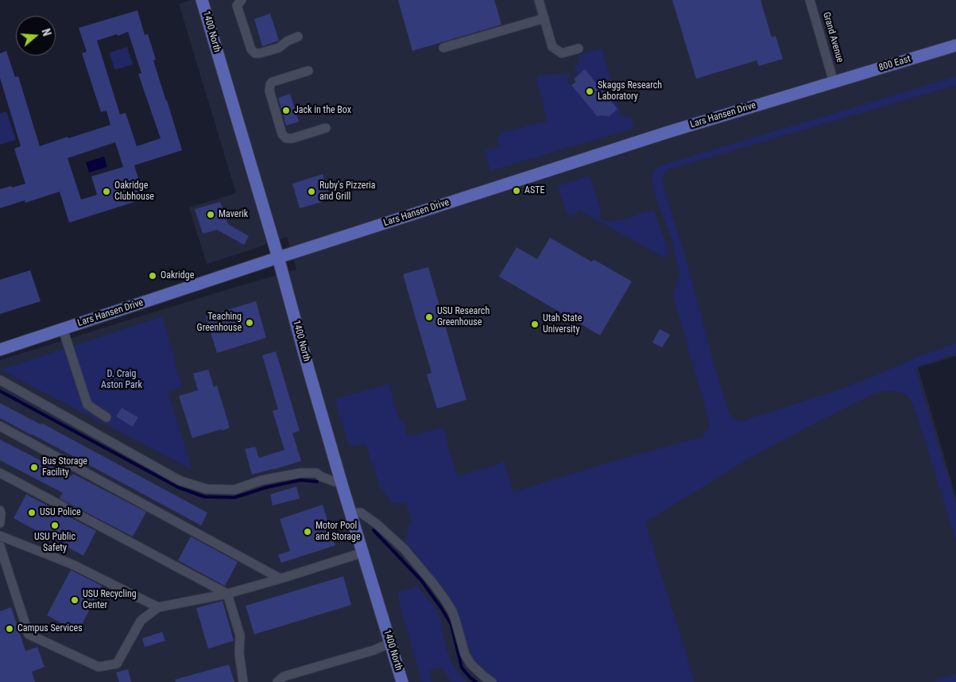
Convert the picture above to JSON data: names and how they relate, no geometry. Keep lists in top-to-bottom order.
{
  "streets": {
    "main road": ["1400 North", "800 East", "Lars Hansen Drive"],
    "street": ["Grand Avenue"]
  },
  "crossings": [
    ["1400 North", "Lars Hansen Drive"],
    ["Grand Avenue", "800 East"],
    ["Grand Avenue", "Lars Hansen Drive"],
    ["800 East", "Lars Hansen Drive"]
  ],
  "parks": ["D. Craig Aston Park"],
  "places": [
    "Skaggs Research Laboratory",
    "Jack in the Box",
    "ASTE",
    "Oakridge Clubhouse",
    "Ruby's Pizzeria and Grill",
    "Maverik",
    "Oakridge",
    "USU Research Greenhouse",
    "Teaching Greenhouse",
    "Utah State University",
    "Bus Storage Facility",
    "USU Police",
    "USU Public Safety",
    "Motor Pool and Storage",
    "USU Recycling Center",
    "Campus Services"
  ],
  "north": "right"
}
